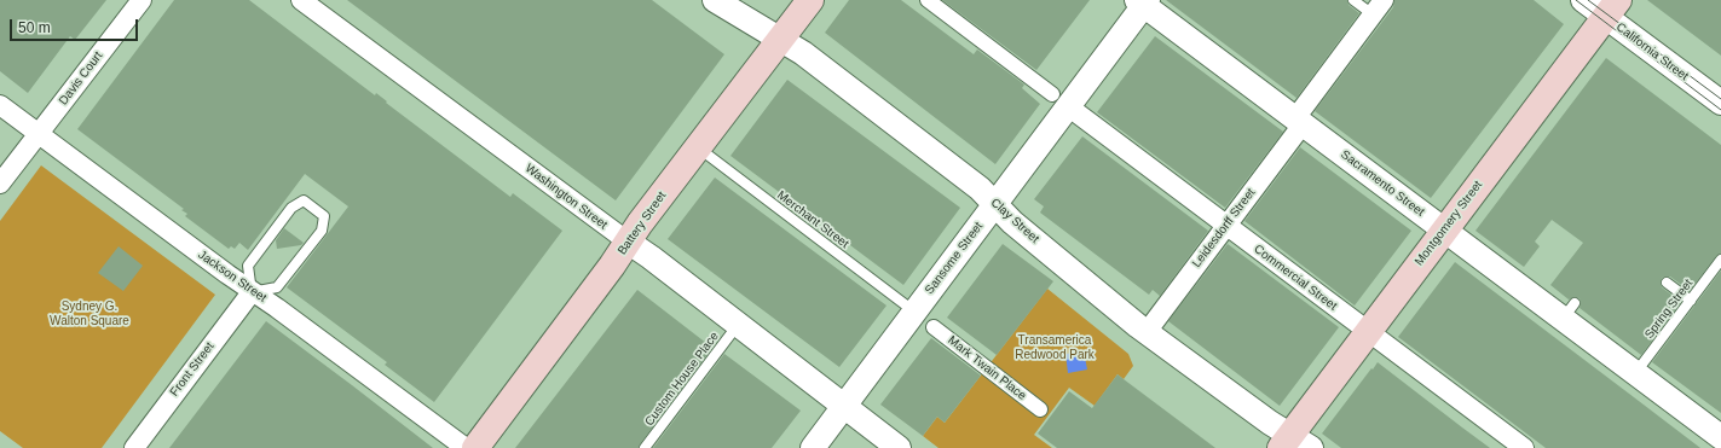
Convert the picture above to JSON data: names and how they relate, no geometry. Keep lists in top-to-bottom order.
{
  "streets": {
    "main road": ["Battery Street", "Montgomery Street"],
    "street": [
      "California Street",
      "Davis Court",
      "Sacramento Street",
      "Washington Street",
      "Clay Street",
      "Leidesdorff Street",
      "Sansome Street",
      "Jackson Street",
      "Commercial Street",
      "Mark Twain Place",
      "Front Street"
    ],
    "lane": ["Merchant Street", "Spring Street", "Custom House Place"]
  },
  "crossings": [
    ["California Street", "Montgomery Street"],
    ["Davis Court", "Jackson Street"],
    ["Sacramento Street", "Montgomery Street"],
    ["Sacramento Street", "Leidesdorff Street"],
    ["Sacramento Street", "Sansome Street"],
    ["Sacramento Street", "Spring Street"],
    ["Washington Street", "Battery Street"],
    ["Washington Street", "Sansome Street"],
    ["Washington Street", "Custom House Place"],
    ["Merchant Street", "Battery Street"],
    ["Merchant Street", "Sansome Street"],
    ["Clay Street", "Battery Street"],
    ["Clay Street", "Montgomery Street"],
    ["Clay Street", "Leidesdorff Street"],
    ["Clay Street", "Sansome Street"],
    ["Montgomery Street", "Commercial Street"],
    ["Leidesdorff Street", "Commercial Street"],
    ["Sansome Street", "Commercial Street"],
    ["Jackson Street", "Front Street"]
  ],
  "parks": ["Sydney G. Walton Square", "Transamerica Redwood Park"],
  "scale_bar": "50 m"
}
